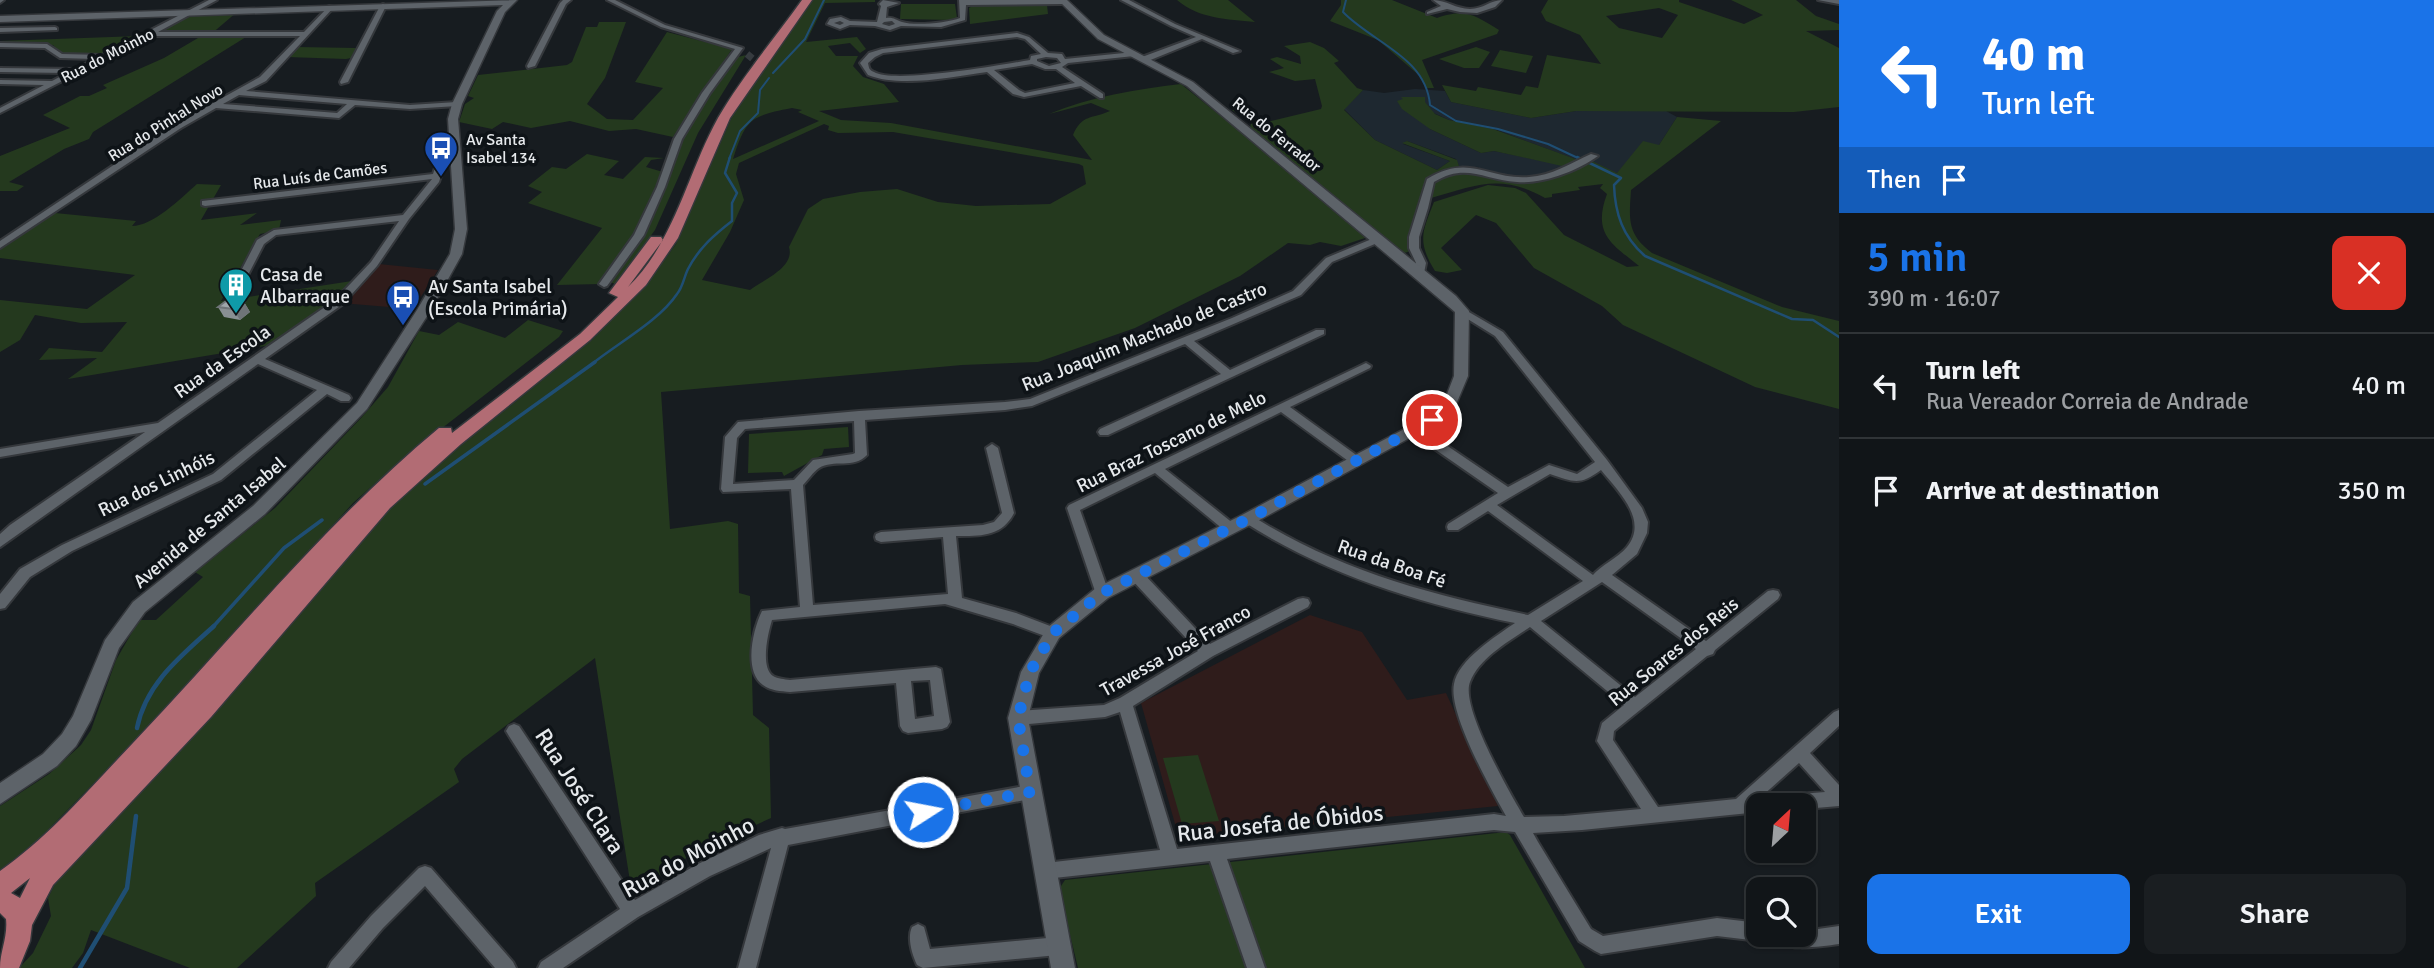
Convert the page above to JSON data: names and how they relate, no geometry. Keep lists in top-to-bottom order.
{
  "streets": {
    "street": [
      "Rua do Moinho",
      "Rua do Pinhal Novo",
      "Rua do Ferrador",
      "Rua Luís de Camões",
      "Rua Joaquim Machado de Castro",
      "Rua da Escola",
      "Rua Braz Toscano de Melo",
      "Rua dos Linhóis",
      "Avenida de Santa Isabel",
      "Rua da Boa Fé",
      "Travessa José Franco",
      "Rua Soares dos Reis",
      "Rua José Clara",
      "Rua Josefa de Óbidos"
    ]
  },
  "crossings": [
    ["Rua do Moinho", "Rua José Clara"],
    ["Rua do Ferrador", "Rua Joaquim Machado de Castro"],
    ["Rua Luís de Camões", "Rua da Escola"],
    ["Rua da Escola", "Avenida de Santa Isabel"]
  ],
  "places": {
    "bus stop": ["Av Santa Isabel 134", "Av Santa Isabel (Escola Primária)"],
    "building": ["Casa de Albarraque"]
  },
  "north": "top right",
  "page": {
    "turn": ["40 m", "Turn left"],
    "then": "Then",
    "heading": ["5 min", "390 m · 16:07"],
    "list": [
      {
        "name": "Turn left",
        "note": "Rua Vereador Correia de Andrade",
        "value": "40 m"
      },
      {
        "name": "Arrive at destination",
        "value": "350 m"
      }
    ],
    "buttons": ["Exit", "Share"]
  }
}
